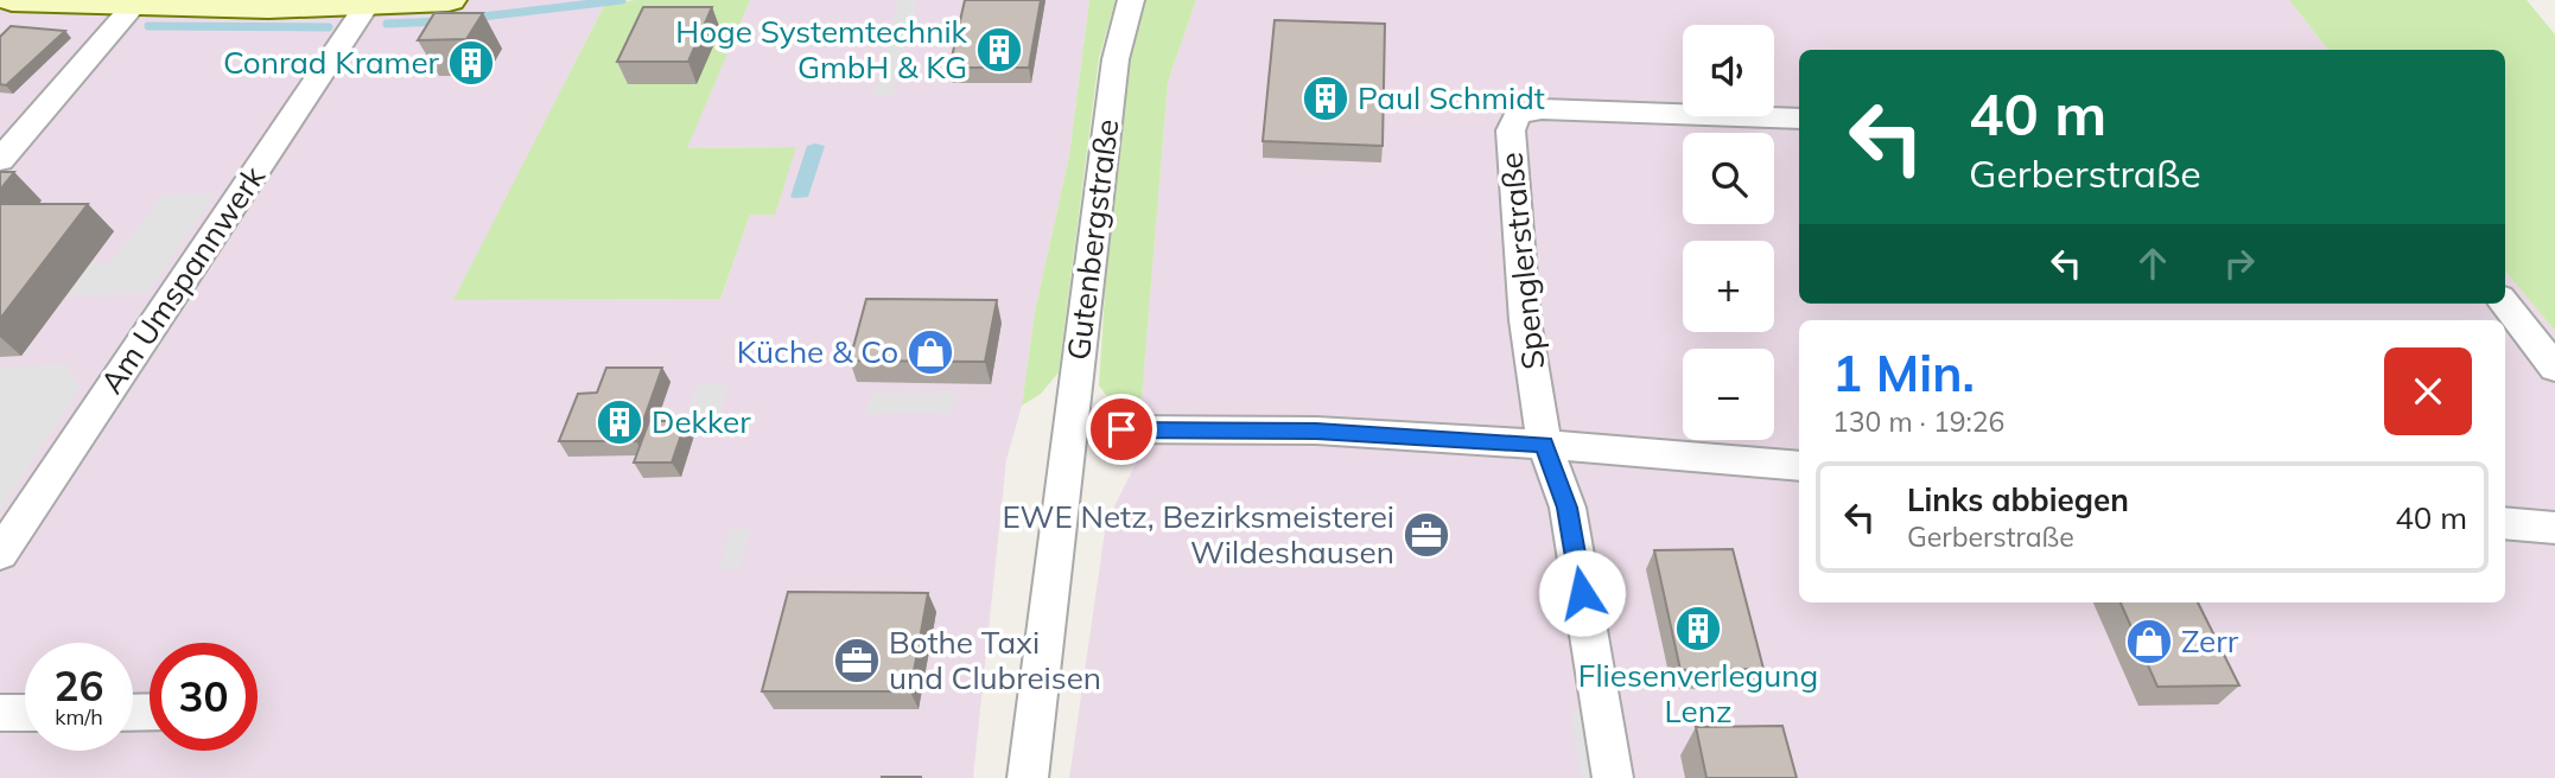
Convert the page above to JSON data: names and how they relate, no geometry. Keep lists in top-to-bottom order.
{
  "streets": {
    "street": ["Gutenbergstraße", "Spenglerstraße", "Am Umspannwerk"]
  },
  "places": {
    "building": [
      "Hoge Systemtechnik GmbH & KG",
      "Conrad Kramer",
      "Paul Schmidt",
      "Dekker",
      "Fliesenverlegung Lenz"
    ],
    "shop": ["Küche & Co", "Zerr"],
    "office": ["EWE Netz, Bezirksmeisterei Wildeshausen", "Bothe Taxi und Clubreisen"]
  },
  "page": {
    "map_buttons": ["+", "−"],
    "turn": ["40 m", "Gerberstraße"],
    "heading": ["1 Min.", "130 m · 19:26"],
    "list": [
      {
        "name": "Links abbiegen",
        "note": "Gerberstraße",
        "value": "40 m"
      }
    ],
    "speed": "26 km/h",
    "limit": "30"
  }
}
